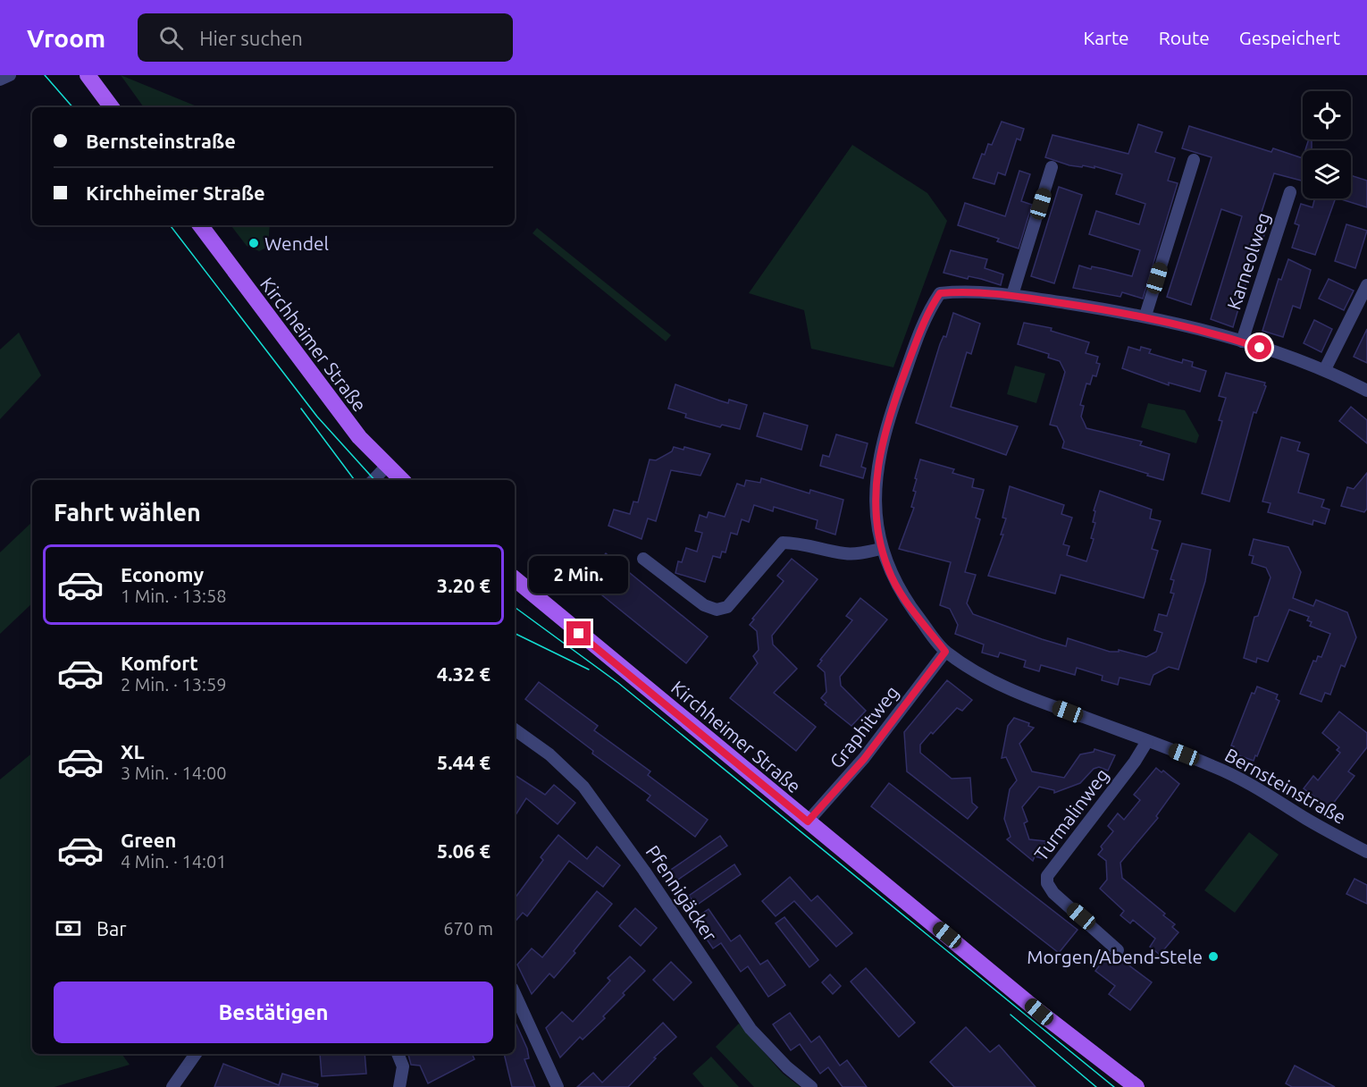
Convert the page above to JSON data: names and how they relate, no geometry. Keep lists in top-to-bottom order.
{
  "streets": {
    "main road": ["Kirchheimer Straße"],
    "street": [
      "Karneolweg",
      "Graphitweg",
      "Bernsteinstraße",
      "Turmalinweg",
      "Pfennigäcker"
    ]
  },
  "crossings": [
    ["Karneolweg", "Bernsteinstraße"],
    ["Kirchheimer Straße", "Graphitweg"],
    ["Graphitweg", "Bernsteinstraße"],
    ["Bernsteinstraße", "Turmalinweg"]
  ],
  "places": ["Wendel", "Morgen/Abend-Stele"],
  "page": {
    "header": "Vroom",
    "search": "Hier suchen",
    "nav": ["Karte", "Route", "Gespeichert"],
    "banner": ["Bernsteinstraße", "Kirchheimer Straße"],
    "heading": "Fahrt wählen",
    "list": [
      {
        "name": "Economy",
        "note": "1 Min. · 13:58",
        "value": "3.20 €"
      },
      {
        "name": "Komfort",
        "note": "2 Min. · 13:59",
        "value": "4.32 €"
      },
      {
        "name": "XL",
        "note": "3 Min. · 14:00",
        "value": "5.44 €"
      },
      {
        "name": "Green",
        "note": "4 Min. · 14:01",
        "value": "5.06 €"
      }
    ],
    "bubble": "2 Min.",
    "pay": ["Bar", "670 m"],
    "buttons": "Bestätigen"
  }
}
